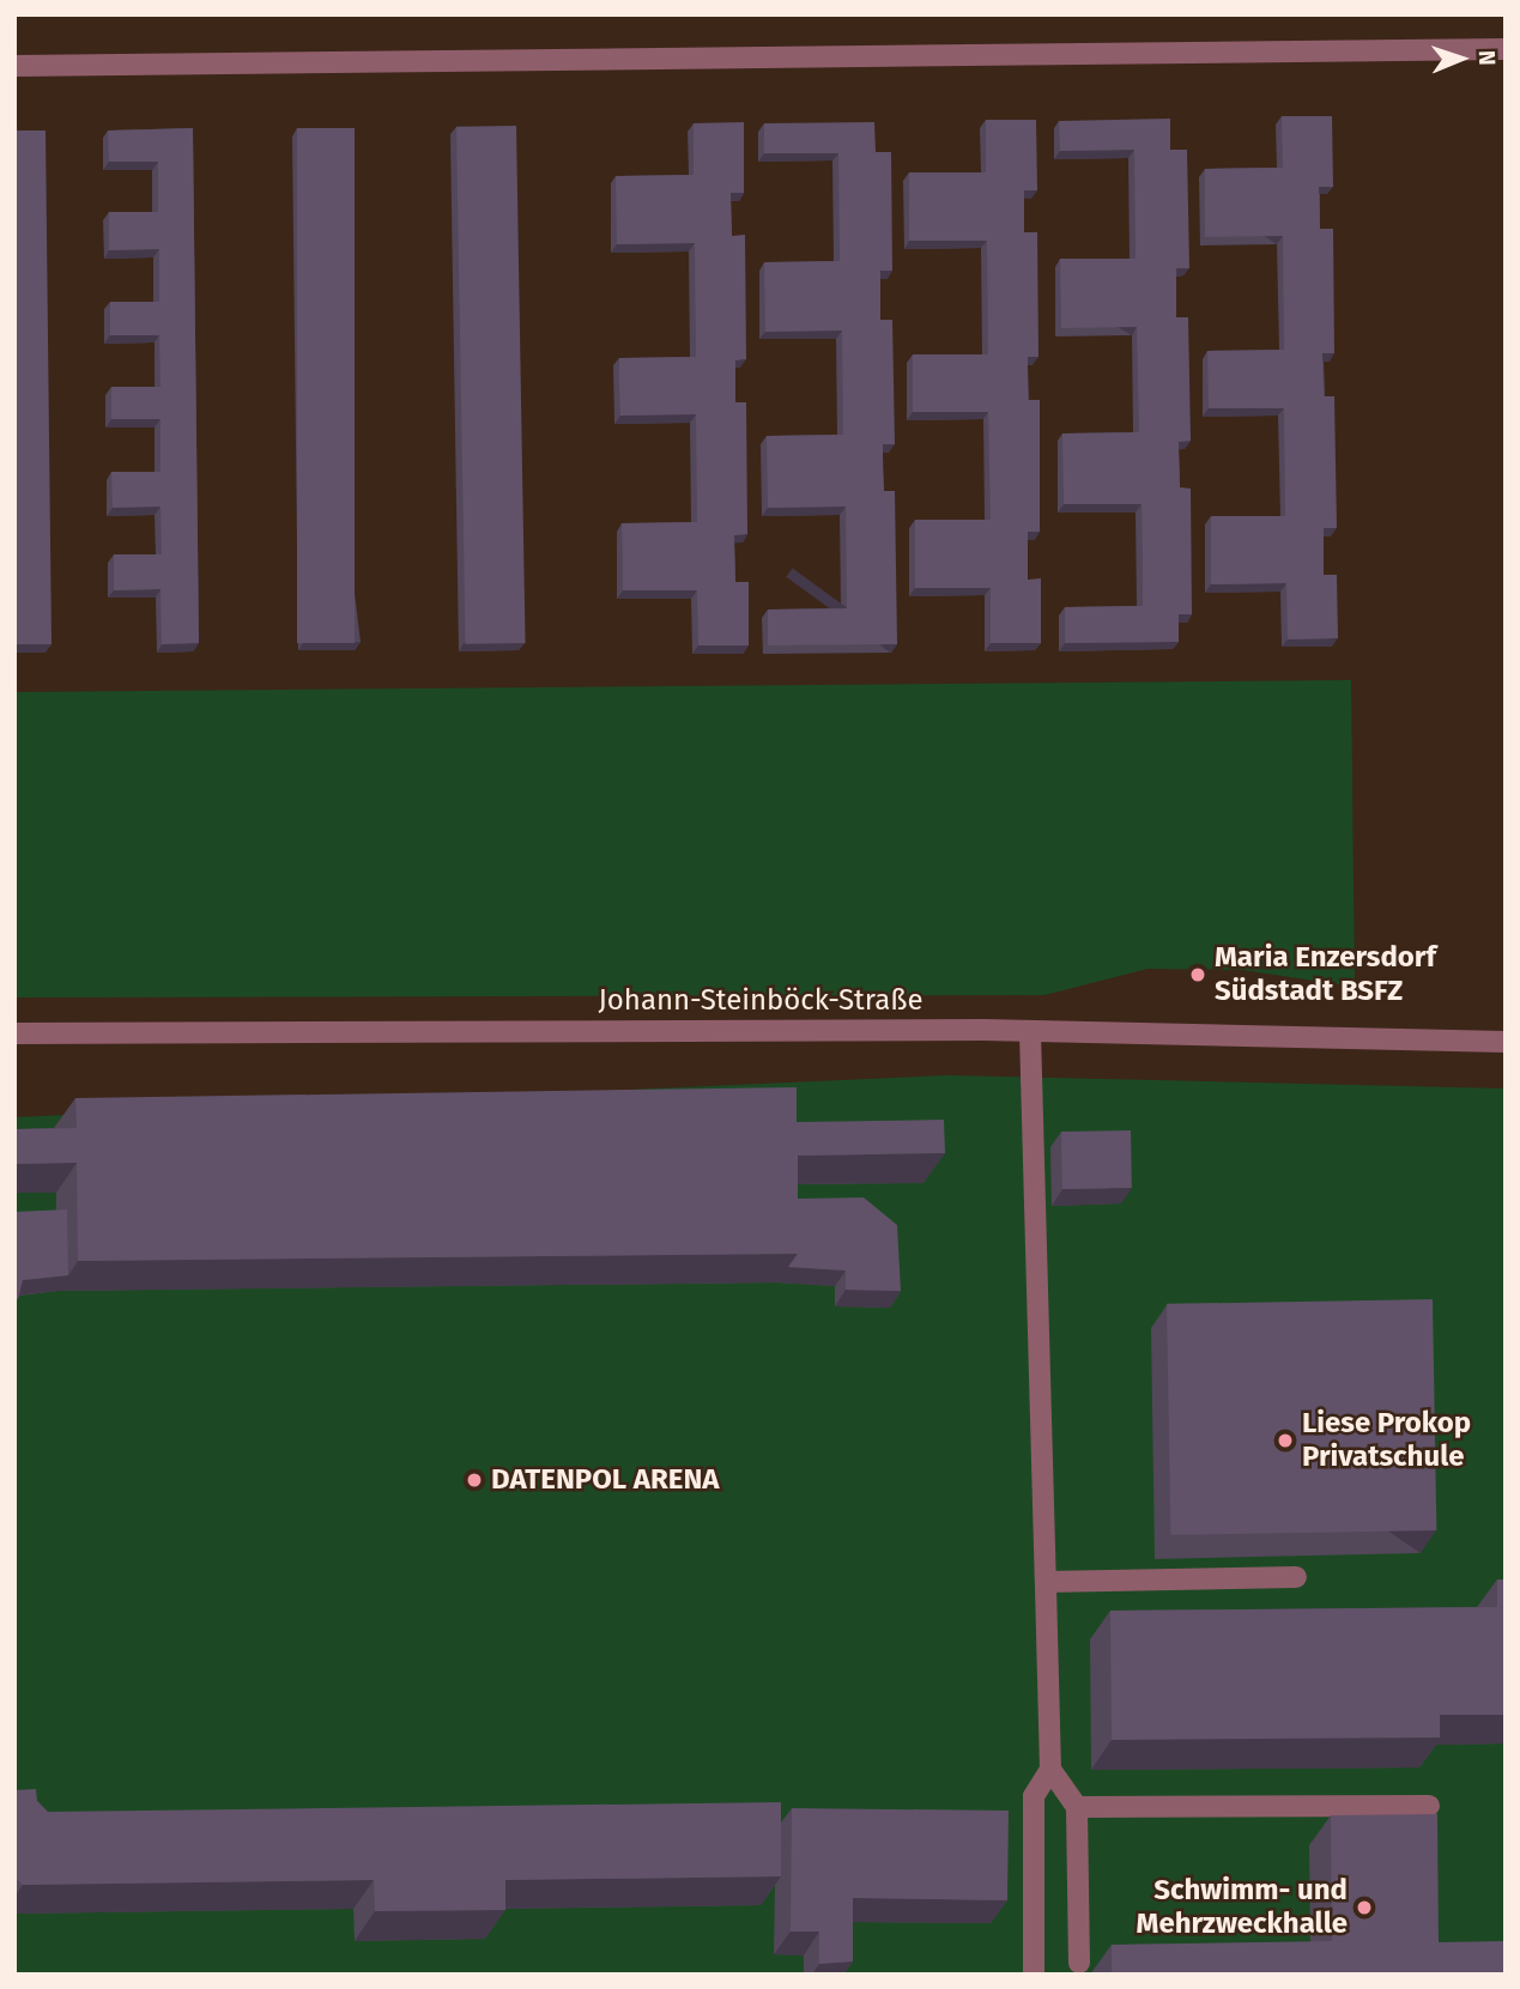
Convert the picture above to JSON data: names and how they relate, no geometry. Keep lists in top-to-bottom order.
{
  "streets": {
    "street": ["Johann-Steinböck-Straße"]
  },
  "places": [
    "Maria Enzersdorf Südstadt BSFZ",
    "Liese Prokop Privatschule",
    "DATENPOL ARENA",
    "Schwimm- und Mehrzweckhalle"
  ],
  "north": "right"
}
